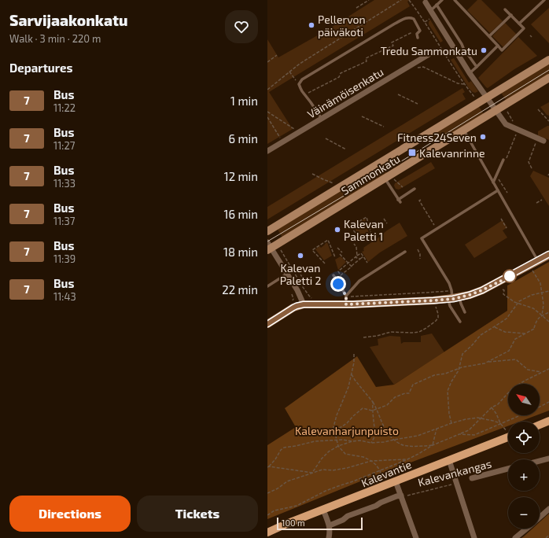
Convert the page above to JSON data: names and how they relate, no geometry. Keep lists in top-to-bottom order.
{
  "streets": {
    "main road": ["Sammonkatu", "Kalevantie"],
    "street": ["Väinämöisenkatu", "Kalevankangas"]
  },
  "parks": ["Kalevanharjunpuisto"],
  "places": {
    "other": [
      "Pellervon päiväkoti",
      "Tredu Sammonkatu",
      "Fitness24Seven",
      "Kalevan Paletti 1",
      "Kalevan Paletti 2"
    ],
    "transit": ["Kalevanrinne"]
  },
  "lines": ["bus line 7"],
  "scale_bar": "100 m",
  "north": "top left",
  "page": {
    "heading": [
      ["Sarvijaakonkatu", "Walk · 3 min · 220 m"],
      "Departures"
    ],
    "list": [
      {
        "mark": "7",
        "name": "Bus",
        "note": "11:22",
        "value": "1 min"
      },
      {
        "mark": "7",
        "name": "Bus",
        "note": "11:27",
        "value": "6 min"
      },
      {
        "mark": "7",
        "name": "Bus",
        "note": "11:33",
        "value": "12 min"
      },
      {
        "mark": "7",
        "name": "Bus",
        "note": "11:37",
        "value": "16 min"
      },
      {
        "mark": "7",
        "name": "Bus",
        "note": "11:39",
        "value": "18 min"
      },
      {
        "mark": "7",
        "name": "Bus",
        "note": "11:43",
        "value": "22 min"
      }
    ],
    "map_buttons": ["+", "−"],
    "buttons": ["Directions", "Tickets"],
    "scale": "100 m"
  }
}
